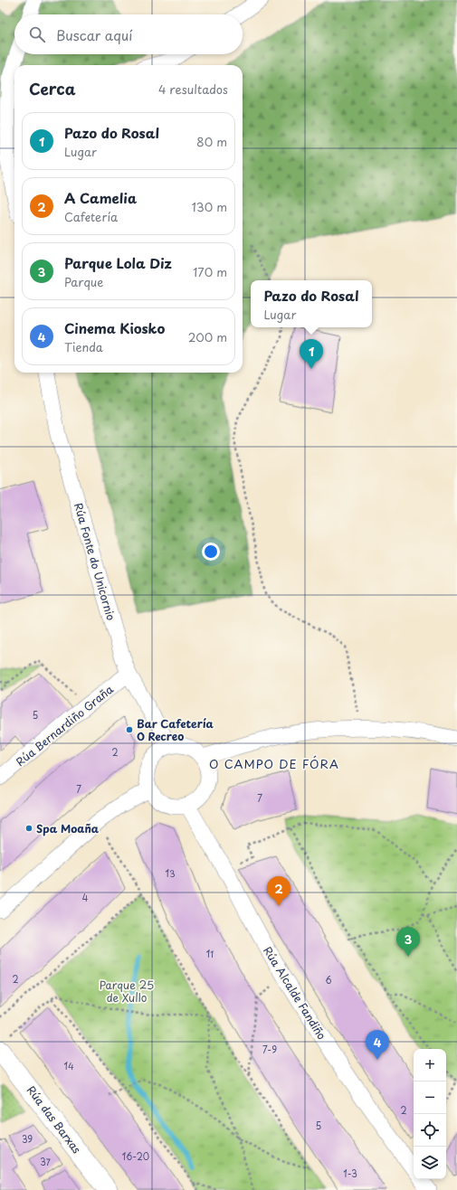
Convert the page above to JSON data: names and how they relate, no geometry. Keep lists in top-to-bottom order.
{
  "streets": {
    "street": [
      "Rúa Fonte do Unicornio",
      "Rúa Bernardiño Graña",
      "Rúa Alcalde Fandiño",
      "Rúa das Barxas"
    ]
  },
  "crossings": [
    ["Rúa Fonte do Unicornio", "Rúa Bernardiño Graña"],
    ["Rúa Fonte do Unicornio", "Rúa Alcalde Fandiño"]
  ],
  "districts": ["O CAMPO DE FÓRA"],
  "parks": ["Parque 25 de Xullo"],
  "places": ["Bar Cafetería O Recreo", "Spa Moaña"],
  "house_numbers": [
    "5",
    "2",
    "7",
    "7",
    "13",
    "4",
    "11",
    "2",
    "6",
    "7-9",
    "14",
    "2",
    "5",
    "39",
    "16-20",
    "37",
    "1-3"
  ],
  "page": {
    "search": "Buscar aquí",
    "heading": ["Cerca", "4 resultados"],
    "list": [
      {
        "mark": "1",
        "name": "Pazo do Rosal",
        "note": "Lugar",
        "value": "80 m"
      },
      {
        "mark": "2",
        "name": "A Camelia",
        "note": "Cafetería",
        "value": "130 m"
      },
      {
        "mark": "3",
        "name": "Parque Lola Diz",
        "note": "Parque",
        "value": "170 m"
      },
      {
        "mark": "4",
        "name": "Cinema Kiosko",
        "note": "Tienda",
        "value": "200 m"
      }
    ],
    "popup": ["Pazo do Rosal", "Lugar"],
    "pins": [
      "1",
      "2",
      "3",
      "4"
    ],
    "map_buttons": ["+", "−"]
  }
}
